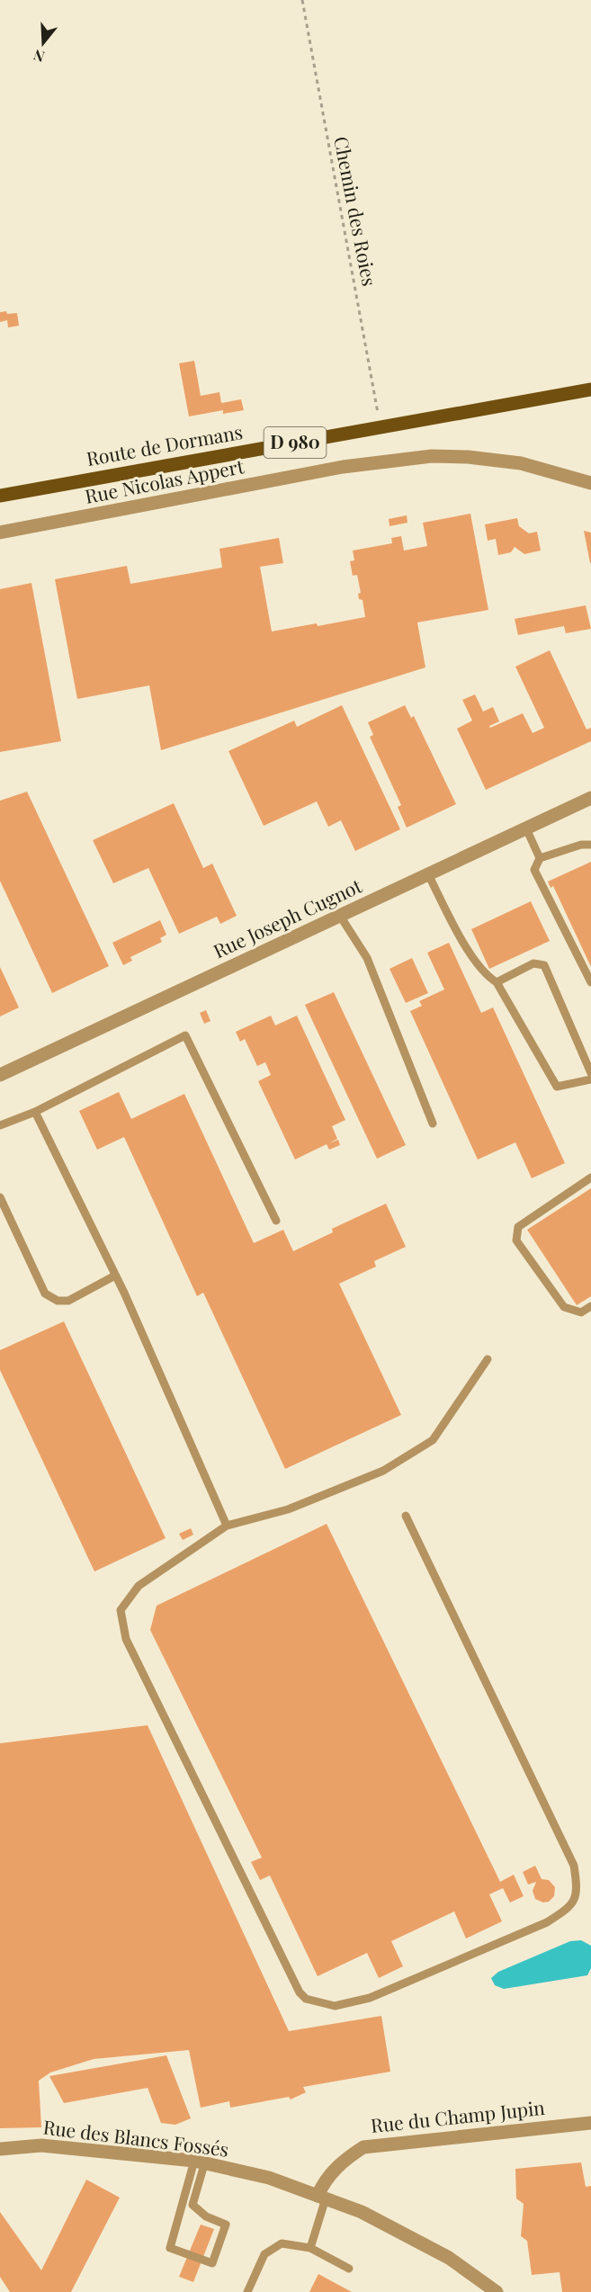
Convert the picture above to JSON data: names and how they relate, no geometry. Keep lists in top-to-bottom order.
{
  "streets": {
    "main road": ["D 980", "Route de Dormans"],
    "street": [
      "Rue Nicolas Appert",
      "Rue Joseph Cugnot",
      "Rue du Champ Jupin",
      "Rue des Blancs Fossés"
    ],
    "path": ["Chemin des Roies"]
  },
  "crossings": [
    ["Chemin des Roies", "Route de Dormans"],
    ["Rue du Champ Jupin", "Rue des Blancs Fossés"]
  ],
  "north": "bottom"
}
